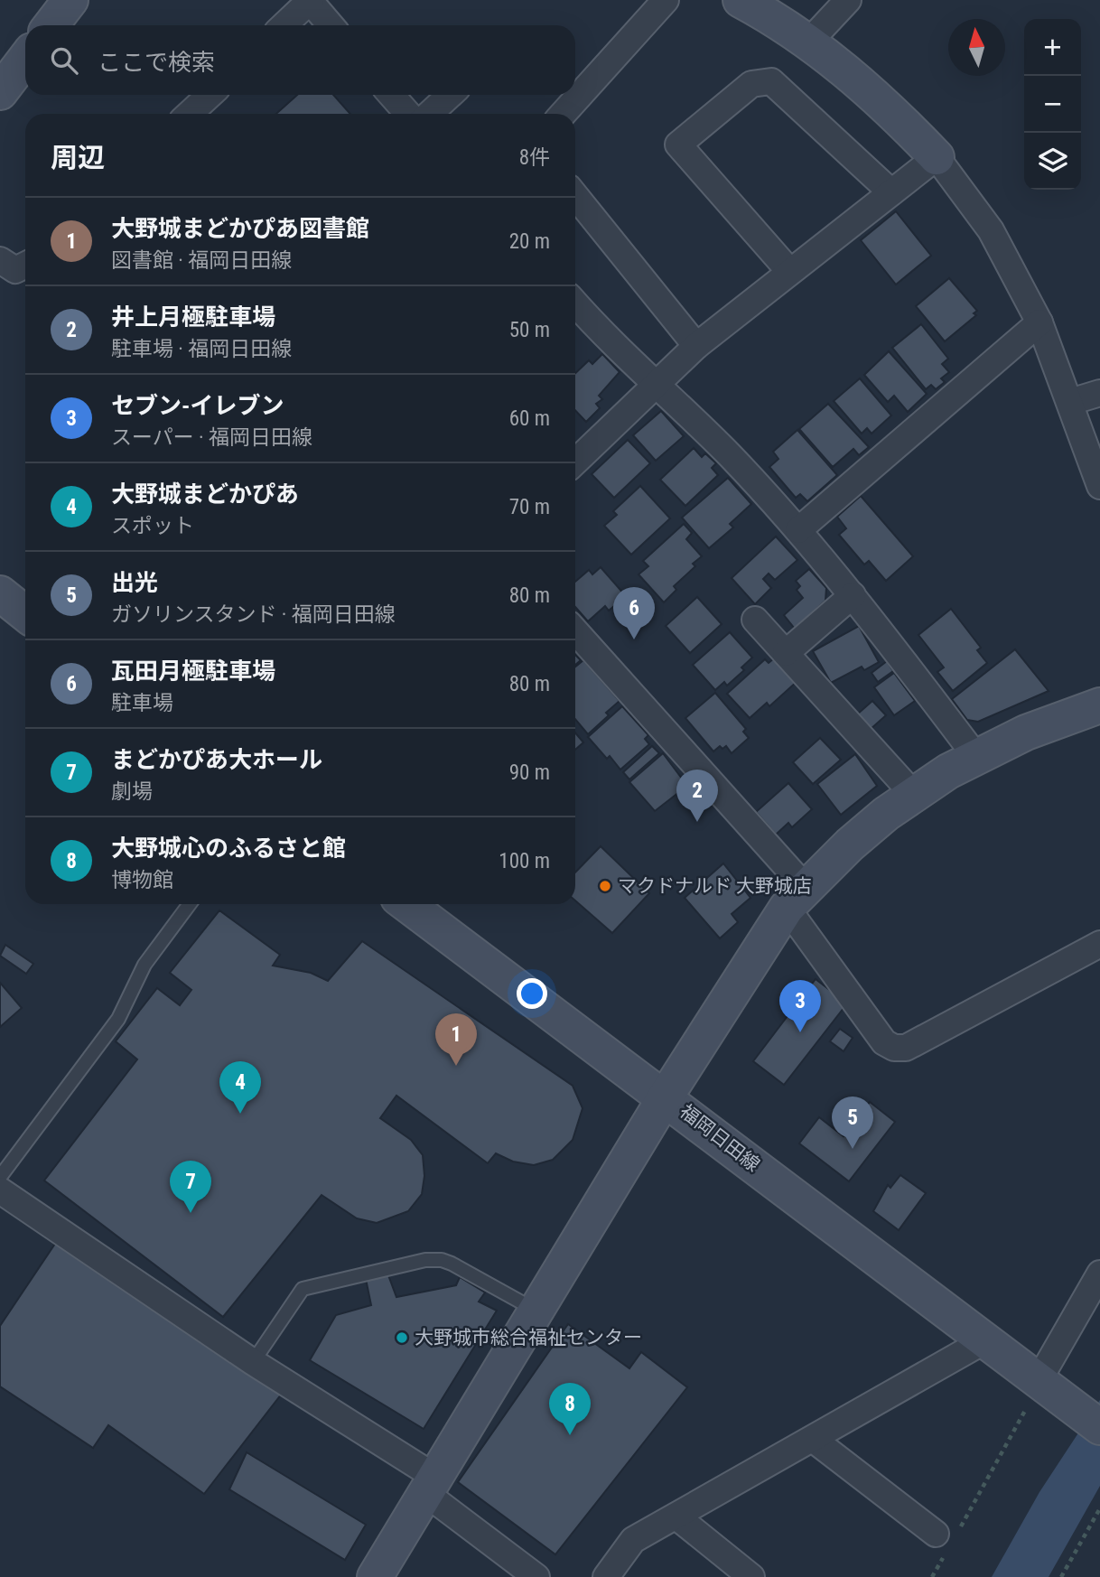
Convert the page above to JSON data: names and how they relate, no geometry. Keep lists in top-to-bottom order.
{
  "streets": {
    "street": ["福岡日田線"]
  },
  "places": ["マクドナルド 大野城店", "大野城市総合福祉センター"],
  "north": "top",
  "page": {
    "map_buttons": ["+", "−"],
    "search": "ここで検索",
    "heading": ["周辺", "8件"],
    "list": [
      {
        "mark": "1",
        "name": "大野城まどかぴあ図書館",
        "note": "図書館 · 福岡日田線",
        "value": "20 m"
      },
      {
        "mark": "2",
        "name": "井上月極駐車場",
        "note": "駐車場 · 福岡日田線",
        "value": "50 m"
      },
      {
        "mark": "3",
        "name": "セブン-イレブン",
        "note": "スーパー · 福岡日田線",
        "value": "60 m"
      },
      {
        "mark": "4",
        "name": "大野城まどかぴあ",
        "note": "スポット",
        "value": "70 m"
      },
      {
        "mark": "5",
        "name": "出光",
        "note": "ガソリンスタンド · 福岡日田線",
        "value": "80 m"
      },
      {
        "mark": "6",
        "name": "瓦田月極駐車場",
        "note": "駐車場",
        "value": "80 m"
      },
      {
        "mark": "7",
        "name": "まどかぴあ大ホール",
        "note": "劇場",
        "value": "90 m"
      },
      {
        "mark": "8",
        "name": "大野城心のふるさと館",
        "note": "博物館",
        "value": "100 m"
      }
    ],
    "pins": [
      "6",
      "2",
      "3",
      "1",
      "4",
      "5",
      "7",
      "8"
    ]
  }
}
